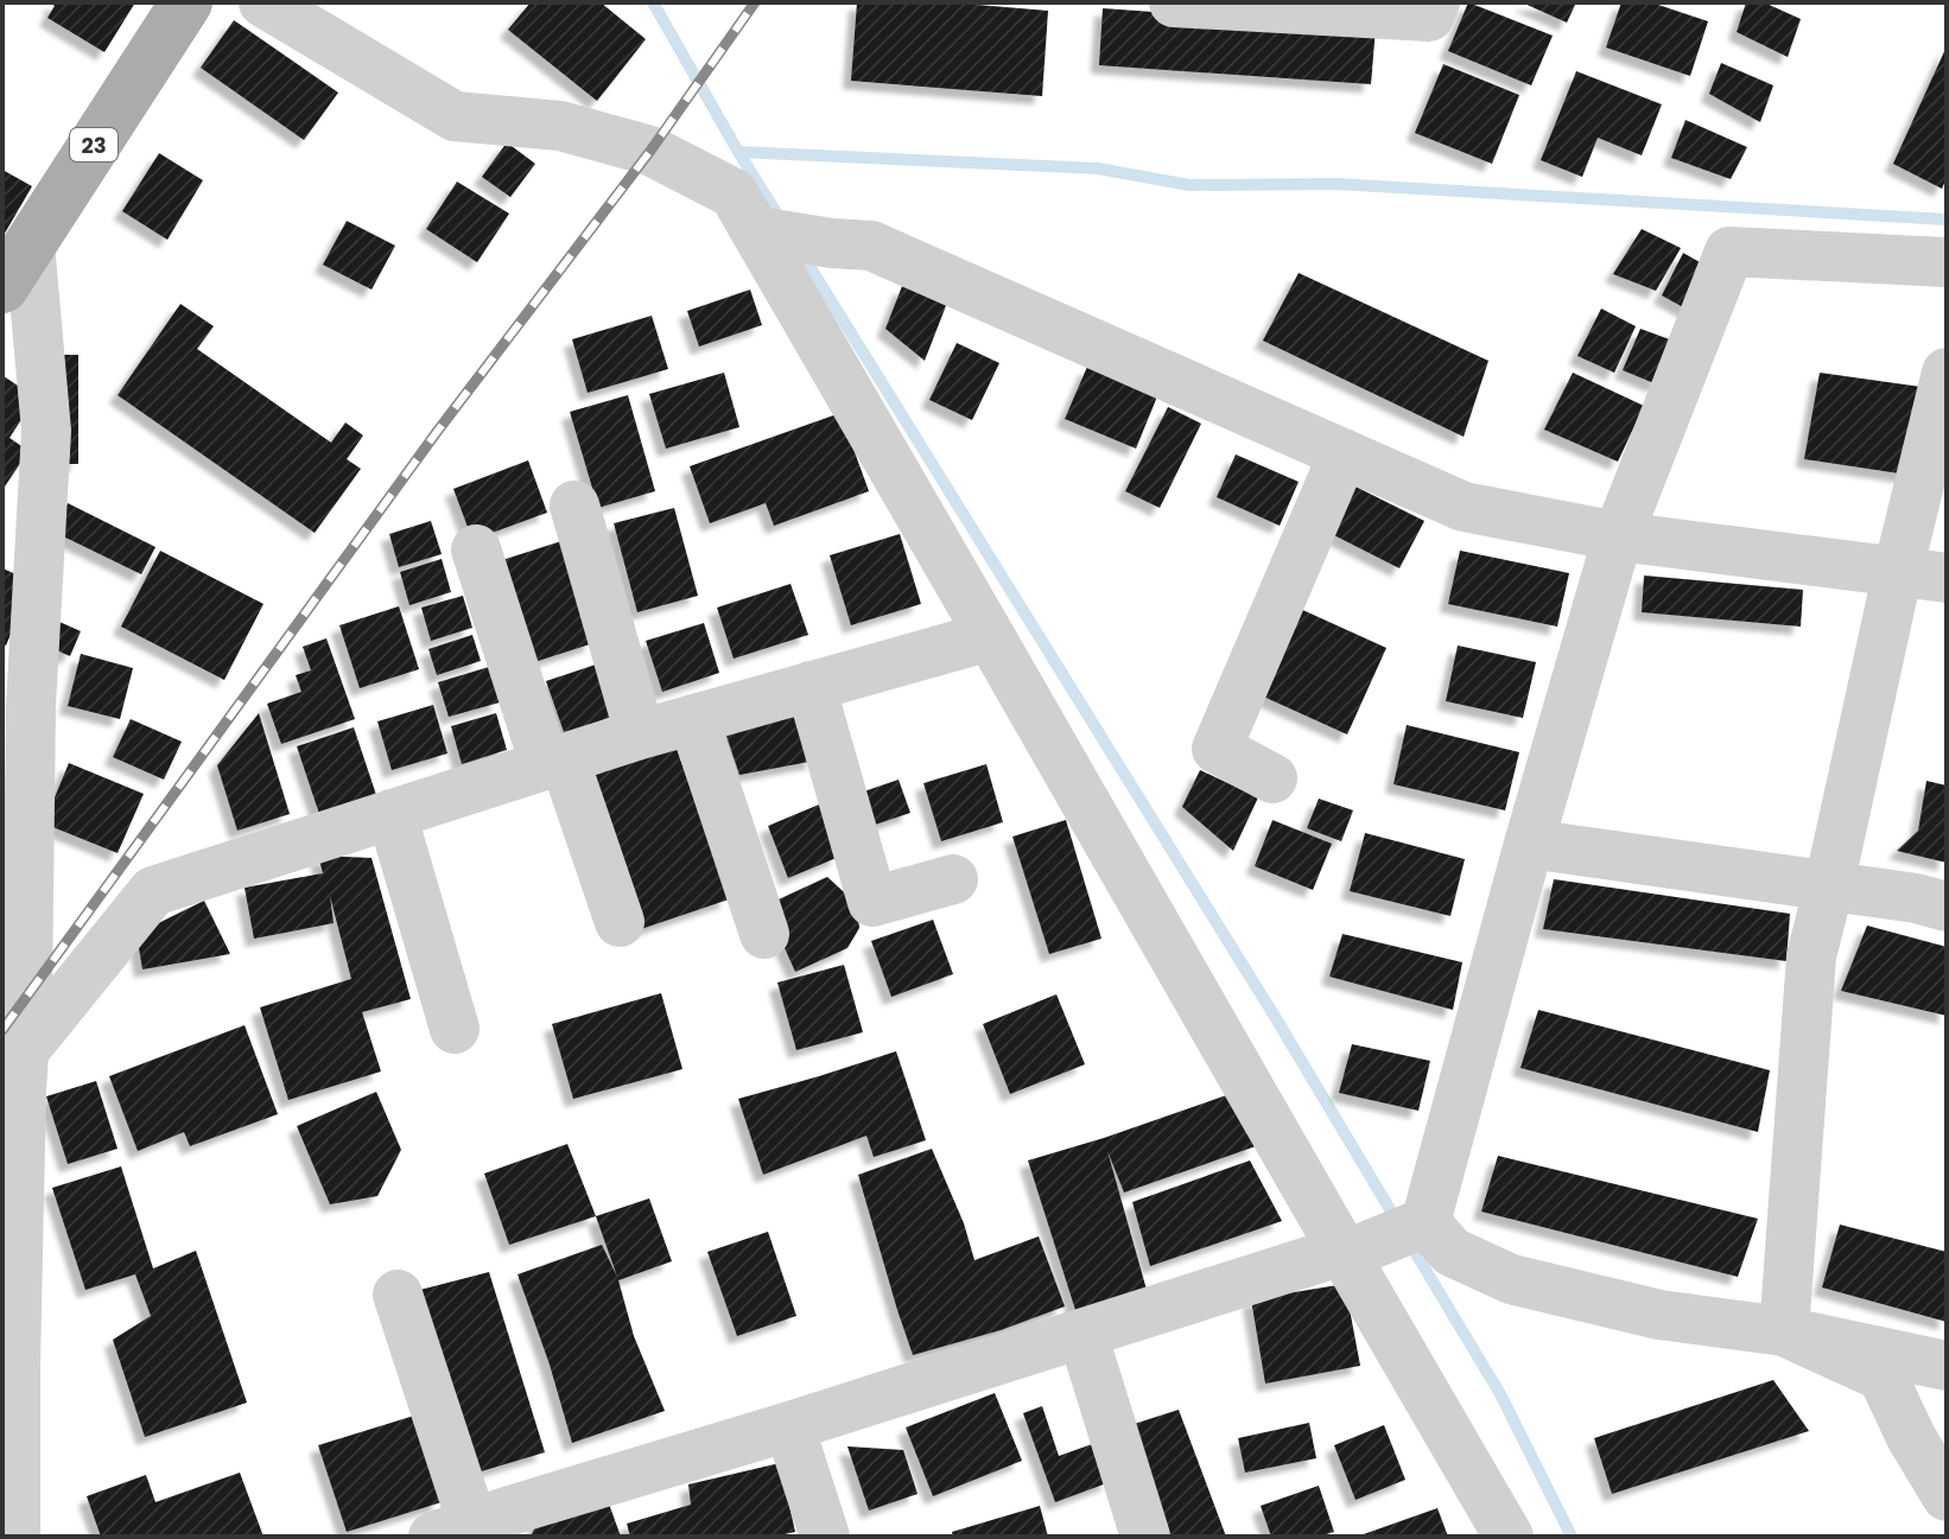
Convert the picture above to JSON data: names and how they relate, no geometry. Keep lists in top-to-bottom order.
{
  "streets": {
    "main road": ["23"]
  }
}
